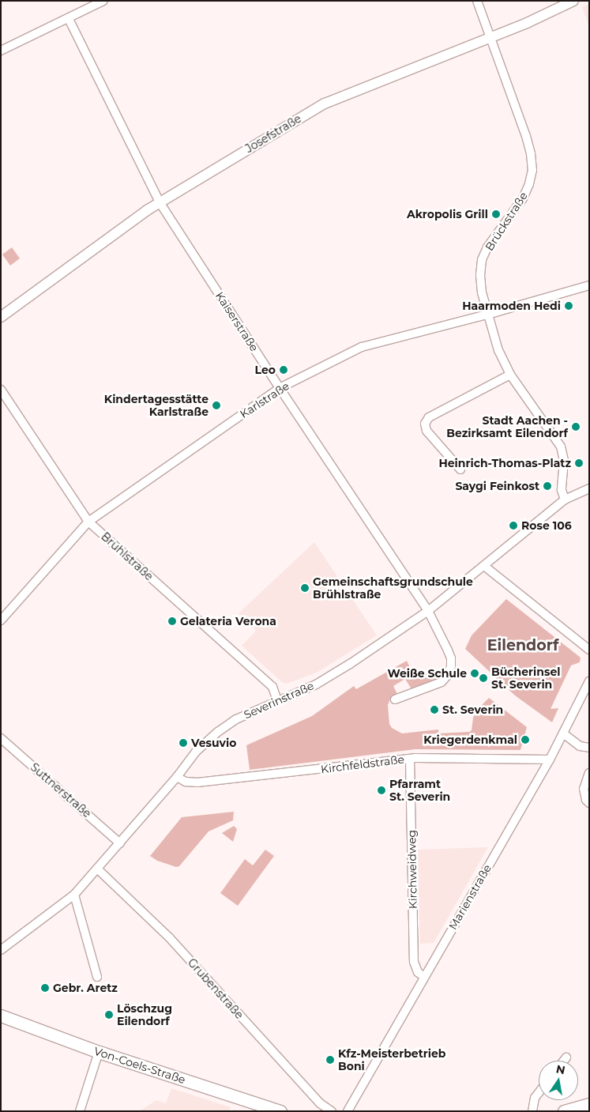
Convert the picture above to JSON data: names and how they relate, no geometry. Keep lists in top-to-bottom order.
{
  "streets": {
    "main road": ["Von-Coels-Straße"],
    "street": [
      "Josefstraße",
      "Brückstraße",
      "Kaiserstraße",
      "Karlstraße",
      "Brühlstraße",
      "Severinstraße",
      "Kirchfeldstraße",
      "Suttnerstraße",
      "Kirchweidweg",
      "Marienstraße",
      "Grubenstraße"
    ]
  },
  "crossings": [
    ["Josefstraße", "Brückstraße"],
    ["Josefstraße", "Kaiserstraße"],
    ["Brückstraße", "Karlstraße"],
    ["Brückstraße", "Severinstraße"],
    ["Kaiserstraße", "Karlstraße"],
    ["Kaiserstraße", "Severinstraße"],
    ["Karlstraße", "Brühlstraße"],
    ["Brühlstraße", "Severinstraße"],
    ["Severinstraße", "Kirchfeldstraße"],
    ["Severinstraße", "Suttnerstraße"],
    ["Severinstraße", "Grubenstraße"],
    ["Kirchfeldstraße", "Kirchweidweg"],
    ["Kirchfeldstraße", "Marienstraße"],
    ["Kirchweidweg", "Marienstraße"]
  ],
  "districts": ["Eilendorf"],
  "places": [
    "Akropolis Grill",
    "Haarmoden Hedi",
    "Leo",
    "Kindertagesstätte Karlstraße",
    "Stadt Aachen - Bezirksamt Eilendorf",
    "Heinrich-Thomas-Platz",
    "Saygi Feinkost",
    "Rose 106",
    "Gemeinschaftsgrundschule Brühlstraße",
    "Gelateria Verona",
    "Weiße Schule",
    "Bücherinsel St. Severin",
    "St. Severin",
    "Kriegerdenkmal",
    "Vesuvio",
    "Pfarramt St. Severin",
    "Gebr. Aretz",
    "Löschzug Eilendorf",
    "Kfz-Meisterbetrieb Boni"
  ],
  "north": "top"
}
